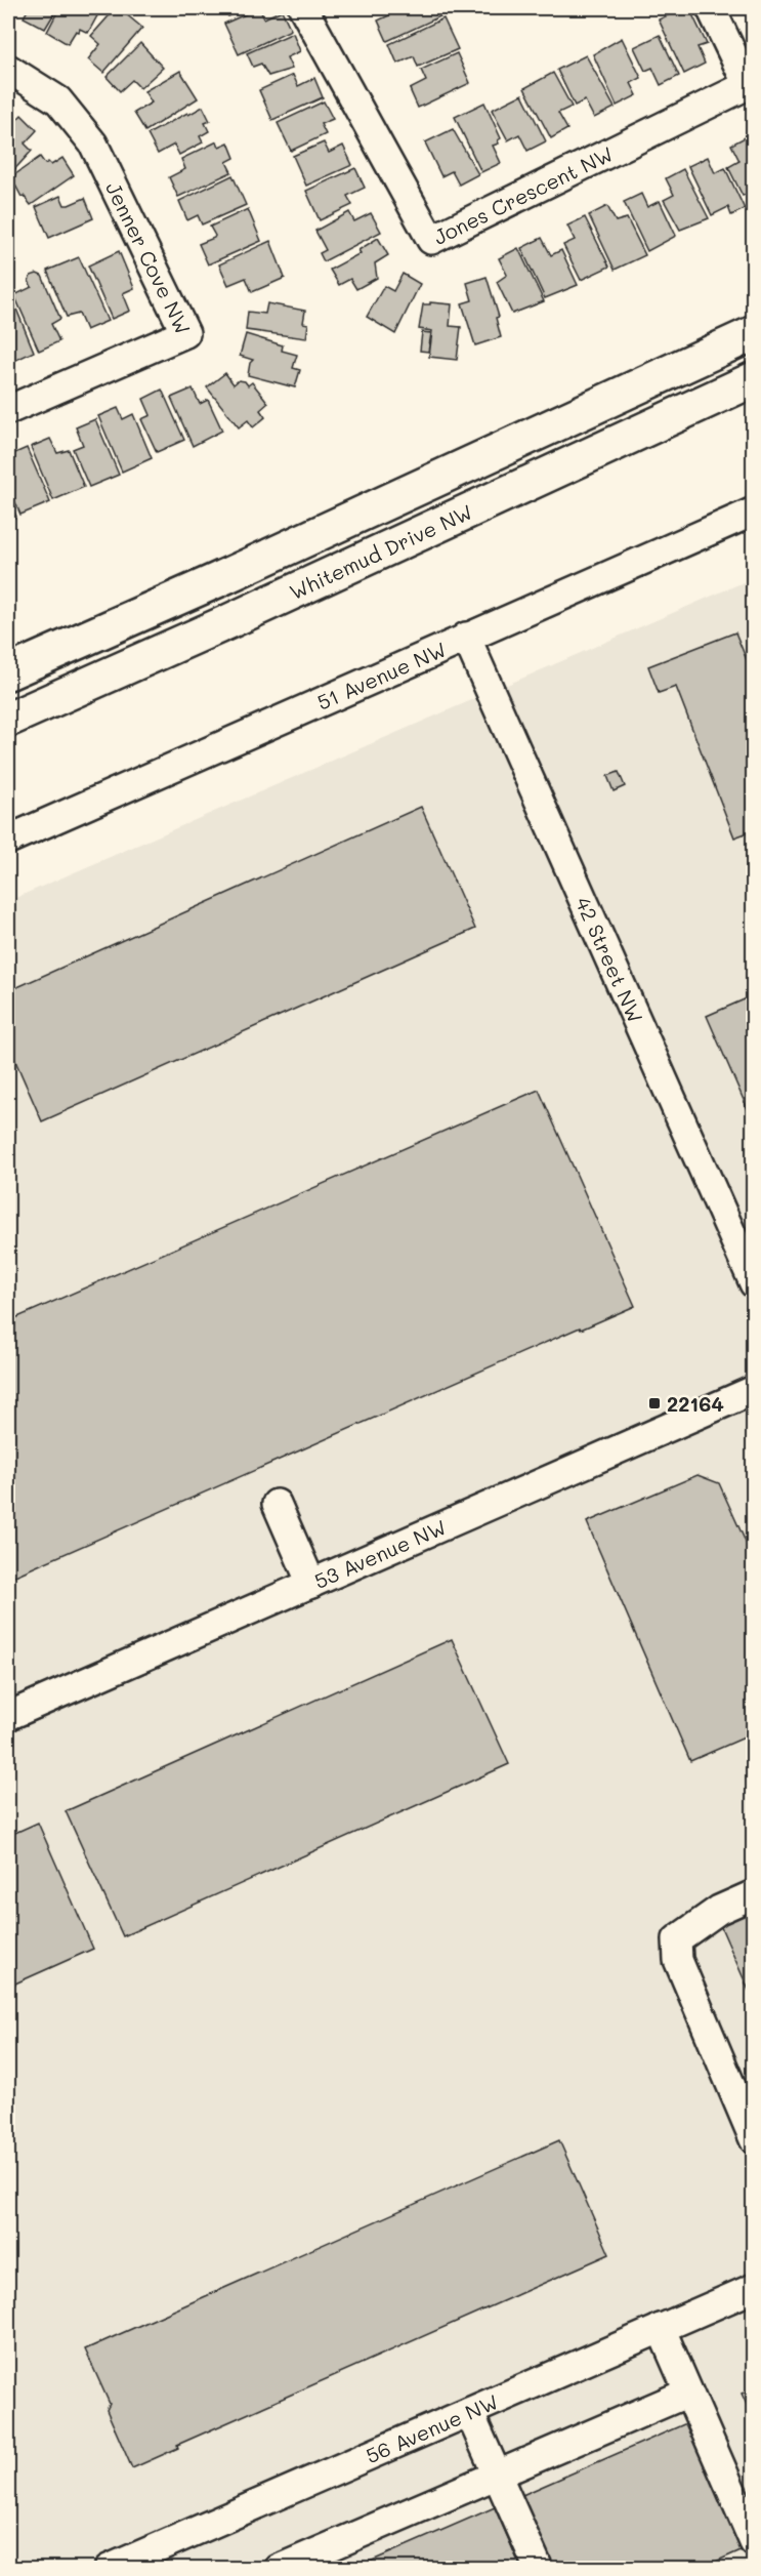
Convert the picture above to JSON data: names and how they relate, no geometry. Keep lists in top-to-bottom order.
{
  "streets": {
    "highway": ["Whitemud Drive NW"],
    "street": [
      "Jones Crescent NW",
      "Jenner Cove NW",
      "51 Avenue NW",
      "42 Street NW",
      "53 Avenue NW",
      "56 Avenue NW"
    ]
  },
  "crossings": [
    ["51 Avenue NW", "42 Street NW"]
  ],
  "places": {
    "transit": ["22164"]
  }
}
